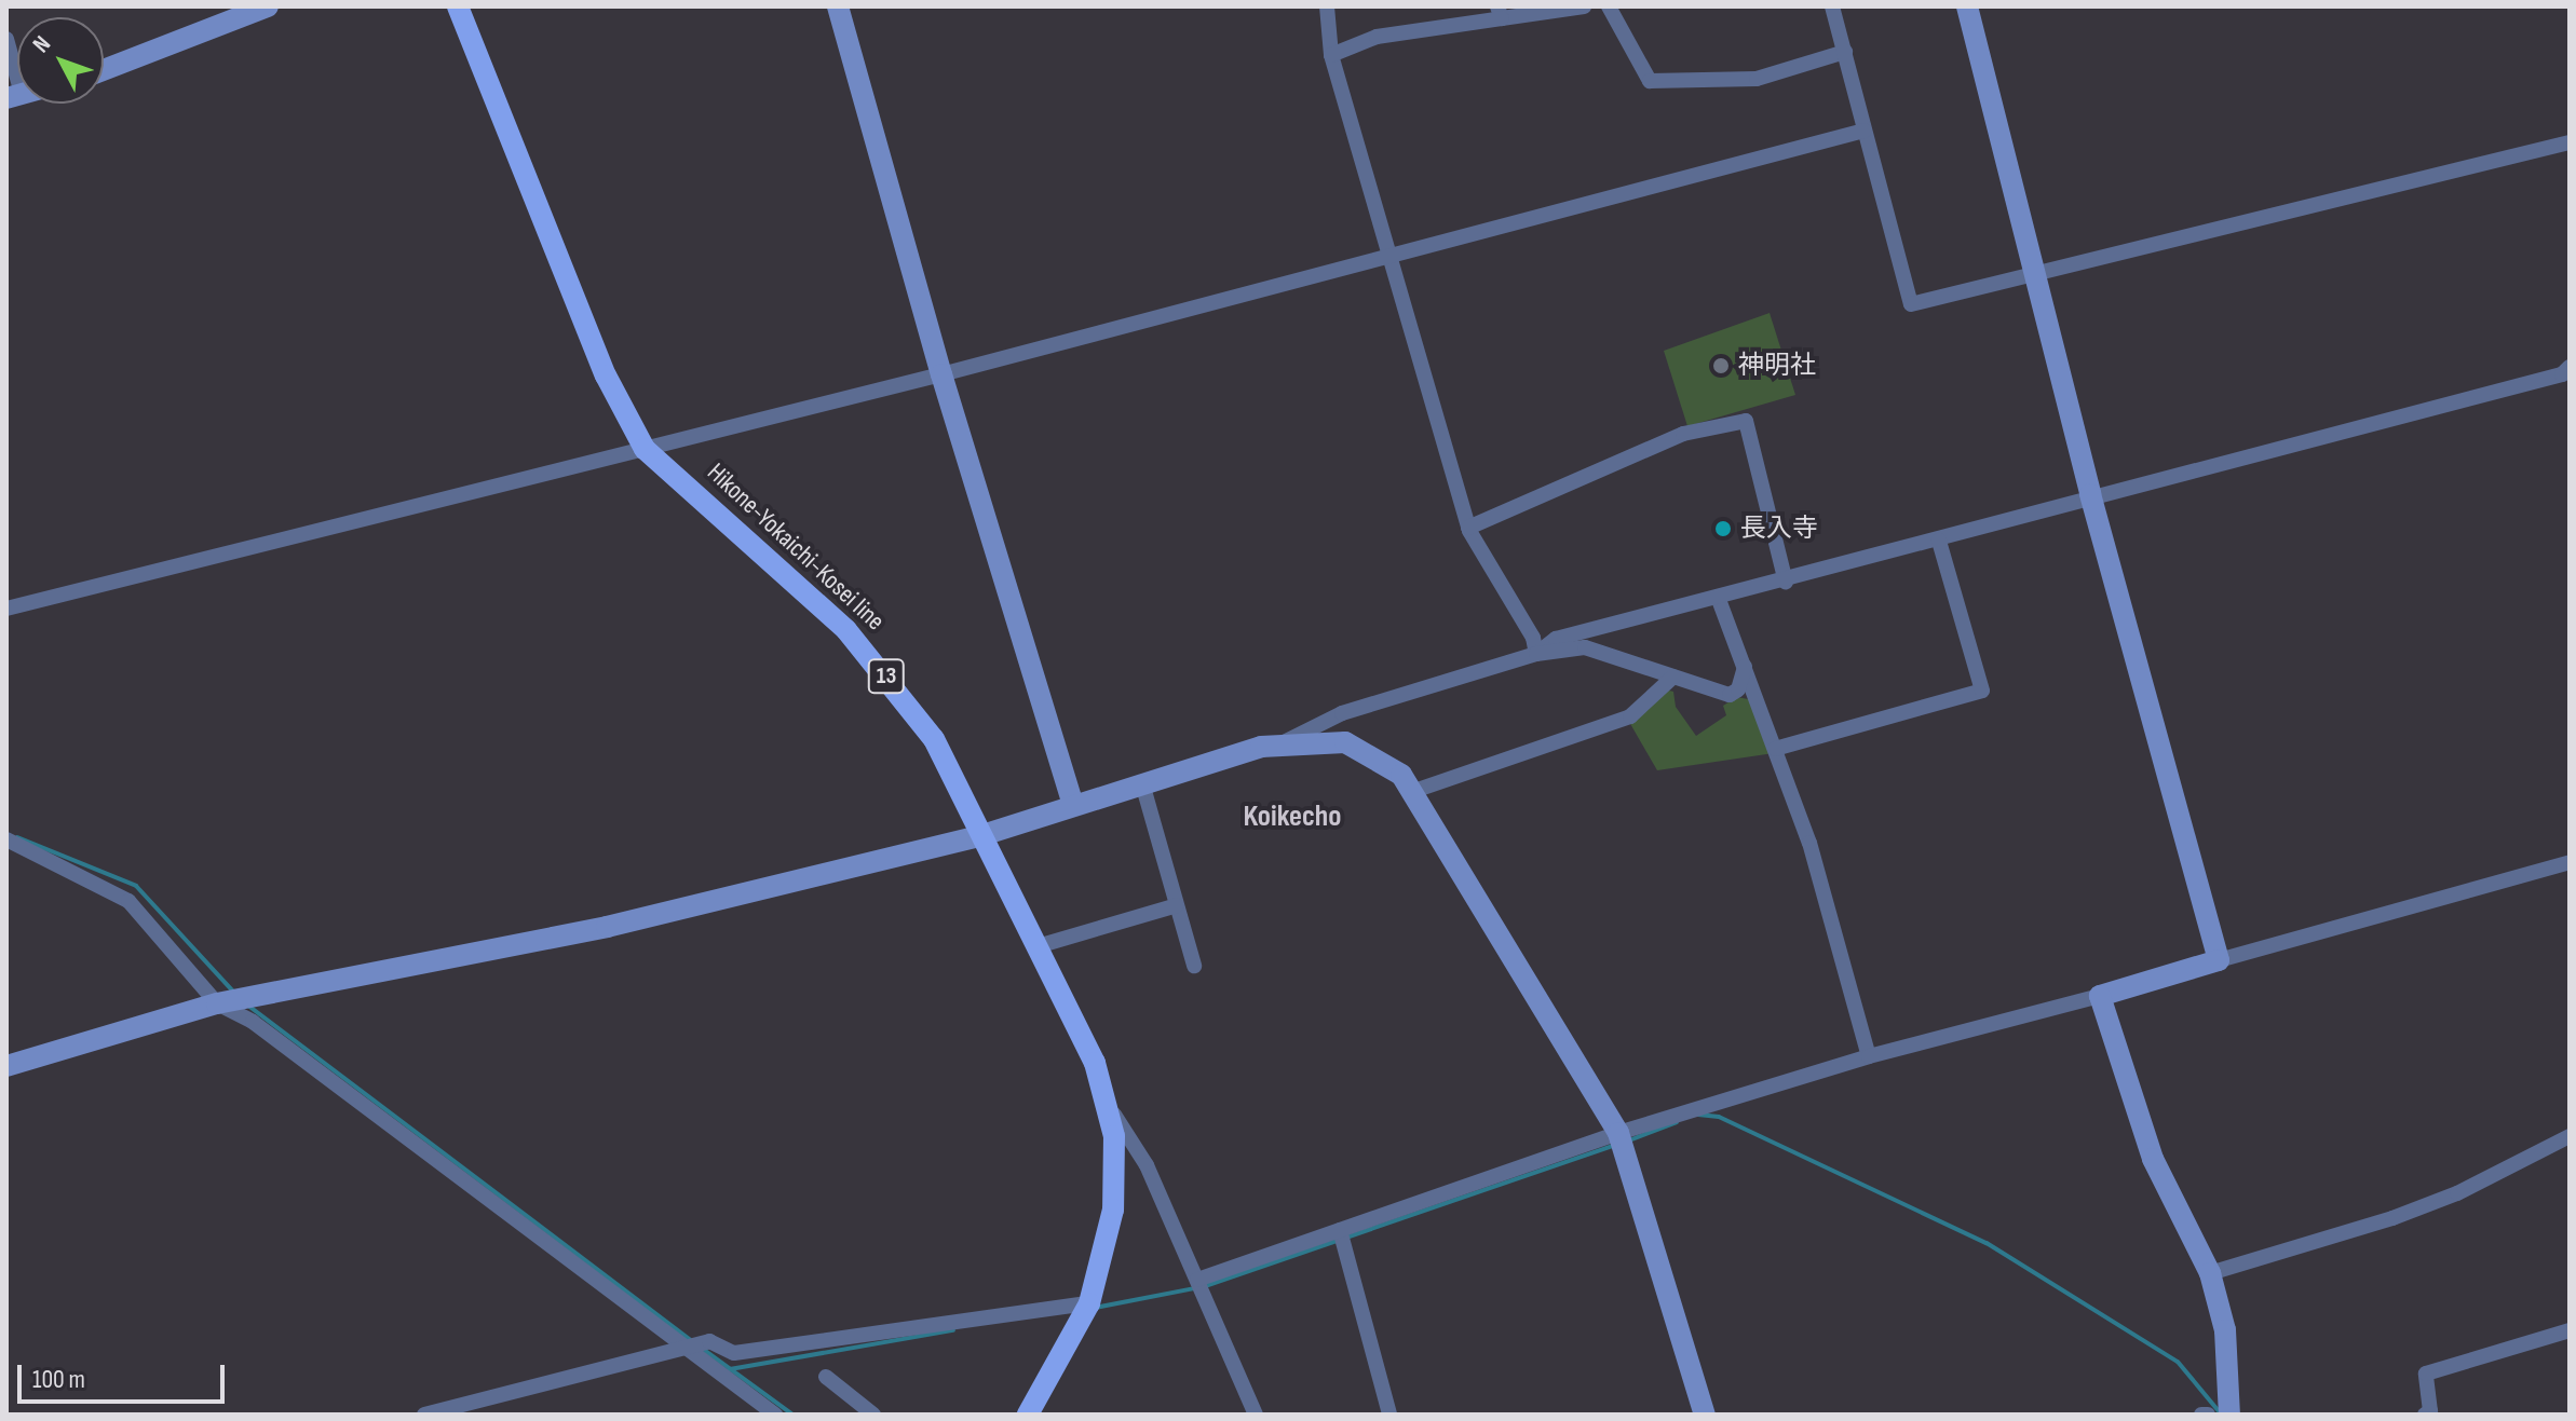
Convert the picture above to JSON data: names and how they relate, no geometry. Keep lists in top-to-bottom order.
{
  "streets": {
    "main road": ["Hikone-Yokaichi-Kosei line", "13"]
  },
  "districts": ["Koikecho"],
  "places": ["神明社", "長入寺"],
  "scale_bar": "100 m",
  "north": "top left"
}
